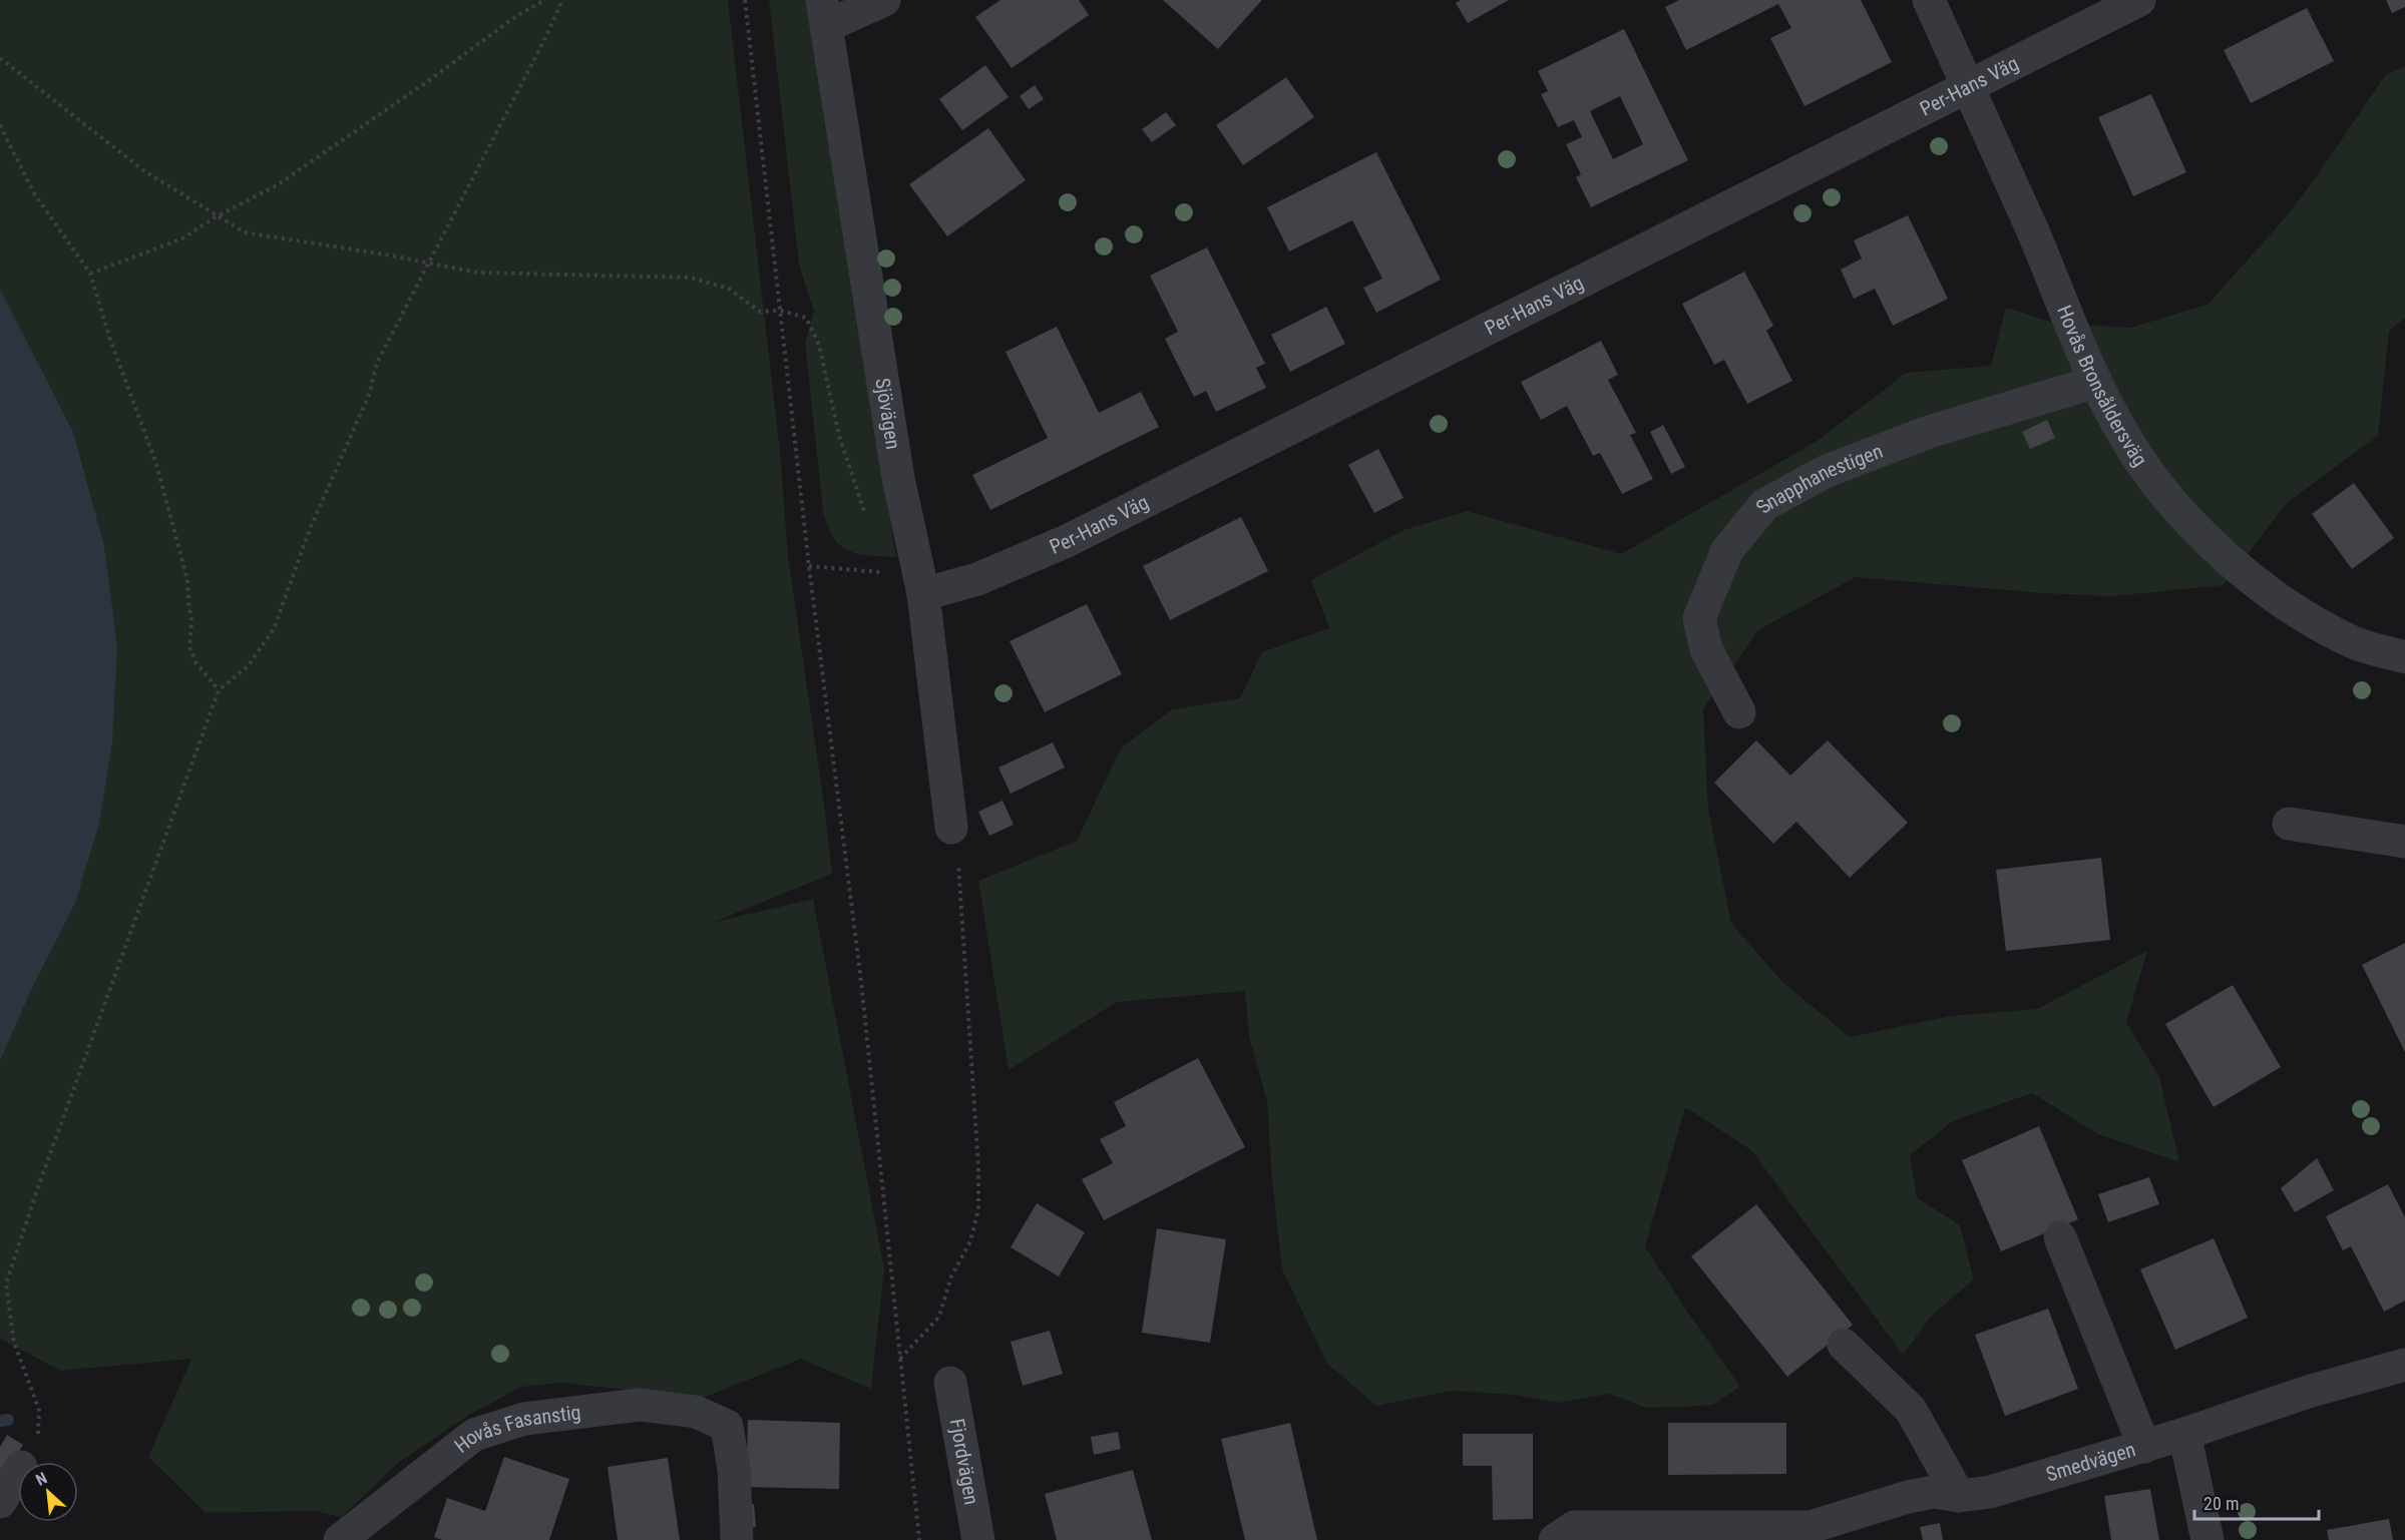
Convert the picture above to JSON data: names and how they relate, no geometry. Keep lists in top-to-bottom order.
{
  "streets": {
    "street": [
      "Per-Hans Väg",
      "Hovås Bronsåldersväg",
      "Sjövägen",
      "Snapphanestigen",
      "Hovås Fasanstig",
      "Fjordvägen",
      "Smedvägen"
    ]
  },
  "crossings": [
    ["Per-Hans Väg", "Hovås Bronsåldersväg"],
    ["Per-Hans Väg", "Sjövägen"],
    ["Hovås Bronsåldersväg", "Snapphanestigen"]
  ],
  "scale_bar": "20 m",
  "north": "top left"
}
